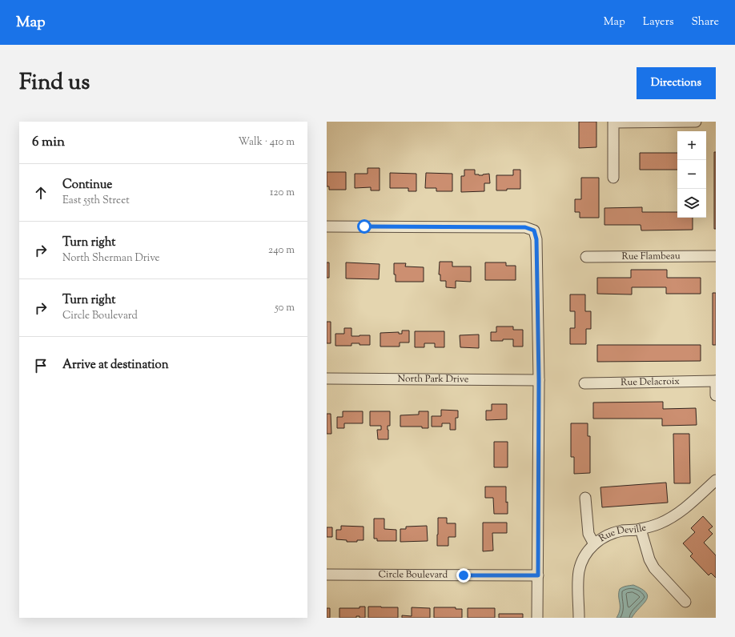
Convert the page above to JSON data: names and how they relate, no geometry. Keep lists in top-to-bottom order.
{
  "streets": {
    "street": [
      "Rue Flambeau",
      "North Park Drive",
      "Rue Delacroix",
      "Rue Deville",
      "Circle Boulevard"
    ]
  },
  "page": {
    "header": "Map",
    "nav": ["Map", "Layers", "Share"],
    "title": "Find us",
    "buttons": "Directions",
    "heading": ["6 min", "Walk · 410 m"],
    "map_buttons": ["+", "−"],
    "list": [
      ["Continue", "East 55th Street", "120 m"],
      ["Turn right", "North Sherman Drive", "240 m"],
      ["Turn right", "Circle Boulevard", "50 m"],
      "Arrive at destination"
    ]
  }
}
